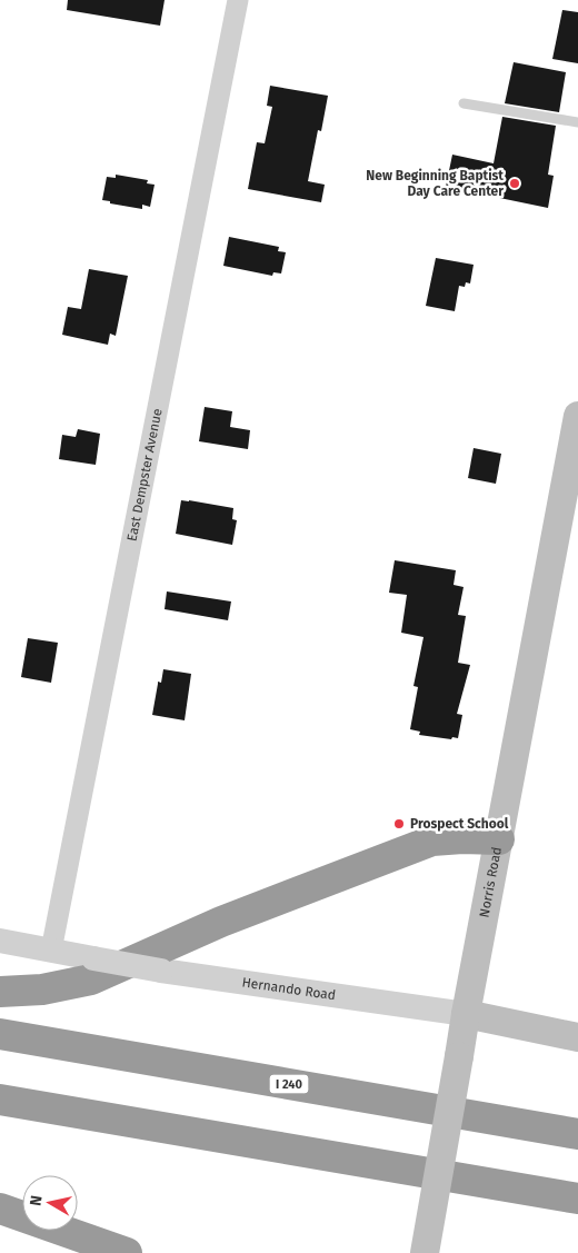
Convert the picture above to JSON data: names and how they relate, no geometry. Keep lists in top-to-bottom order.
{
  "streets": {
    "highway": ["I 240"],
    "main road": ["Norris Road", "Hernando Road"],
    "street": ["East Dempster Avenue"]
  },
  "crossings": [
    ["East Dempster Avenue", "Hernando Road"],
    ["Norris Road", "Hernando Road"]
  ],
  "places": ["New Beginning Baptist Day Care Center", "Prospect School"],
  "north": "left"
}
